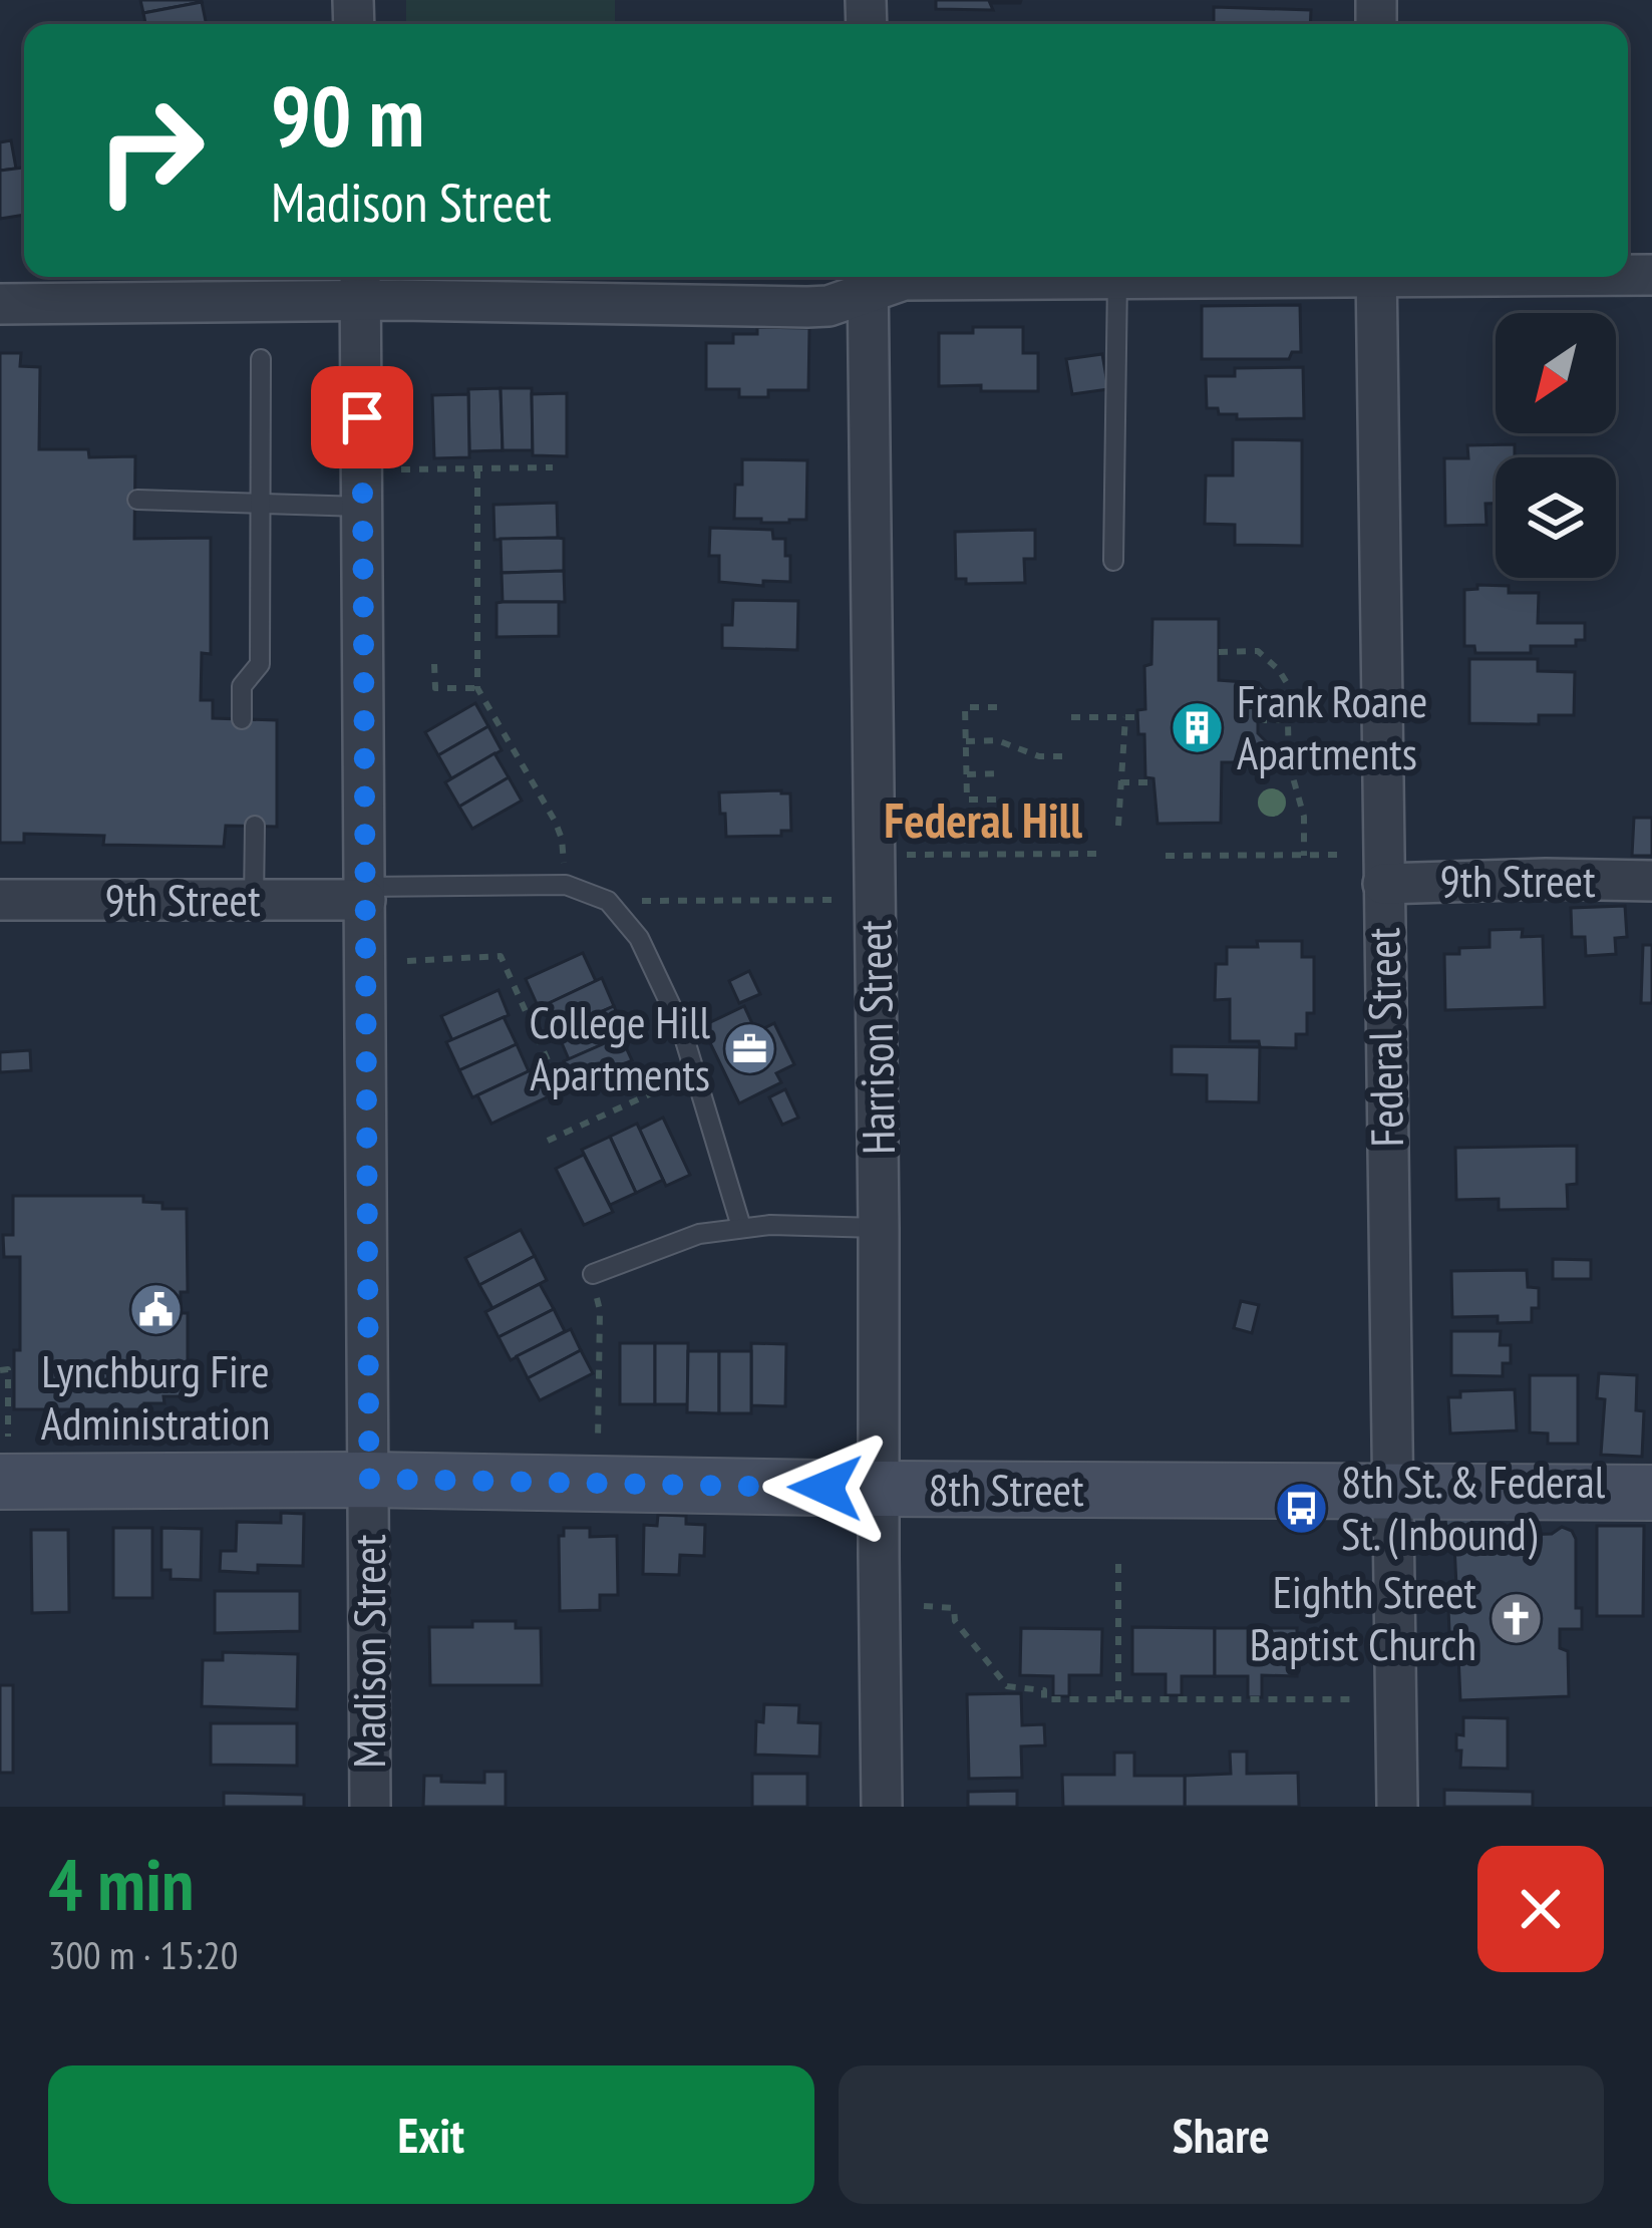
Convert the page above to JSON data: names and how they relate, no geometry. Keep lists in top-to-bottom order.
{
  "streets": {
    "street": [
      "9th Street",
      "Harrison Street",
      "Federal Street",
      "8th Street",
      "Madison Street"
    ]
  },
  "crossings": [
    ["9th Street", "Federal Street"],
    ["9th Street", "Madison Street"],
    ["Harrison Street", "8th Street"],
    ["Federal Street", "8th Street"],
    ["8th Street", "Madison Street"]
  ],
  "districts": ["Federal Hill"],
  "places": {
    "building": ["Frank Roane Apartments"],
    "office": ["College Hill Apartments"],
    "public building": ["Lynchburg Fire Administration"],
    "bus stop": ["8th St. & Federal St. (Inbound)"],
    "church": ["Eighth Street Baptist Church"]
  },
  "north": "bottom left",
  "page": {
    "turn": ["90 m", "Madison Street"],
    "heading": ["4 min", "300 m · 15:20"],
    "buttons": ["Exit", "Share"]
  }
}
